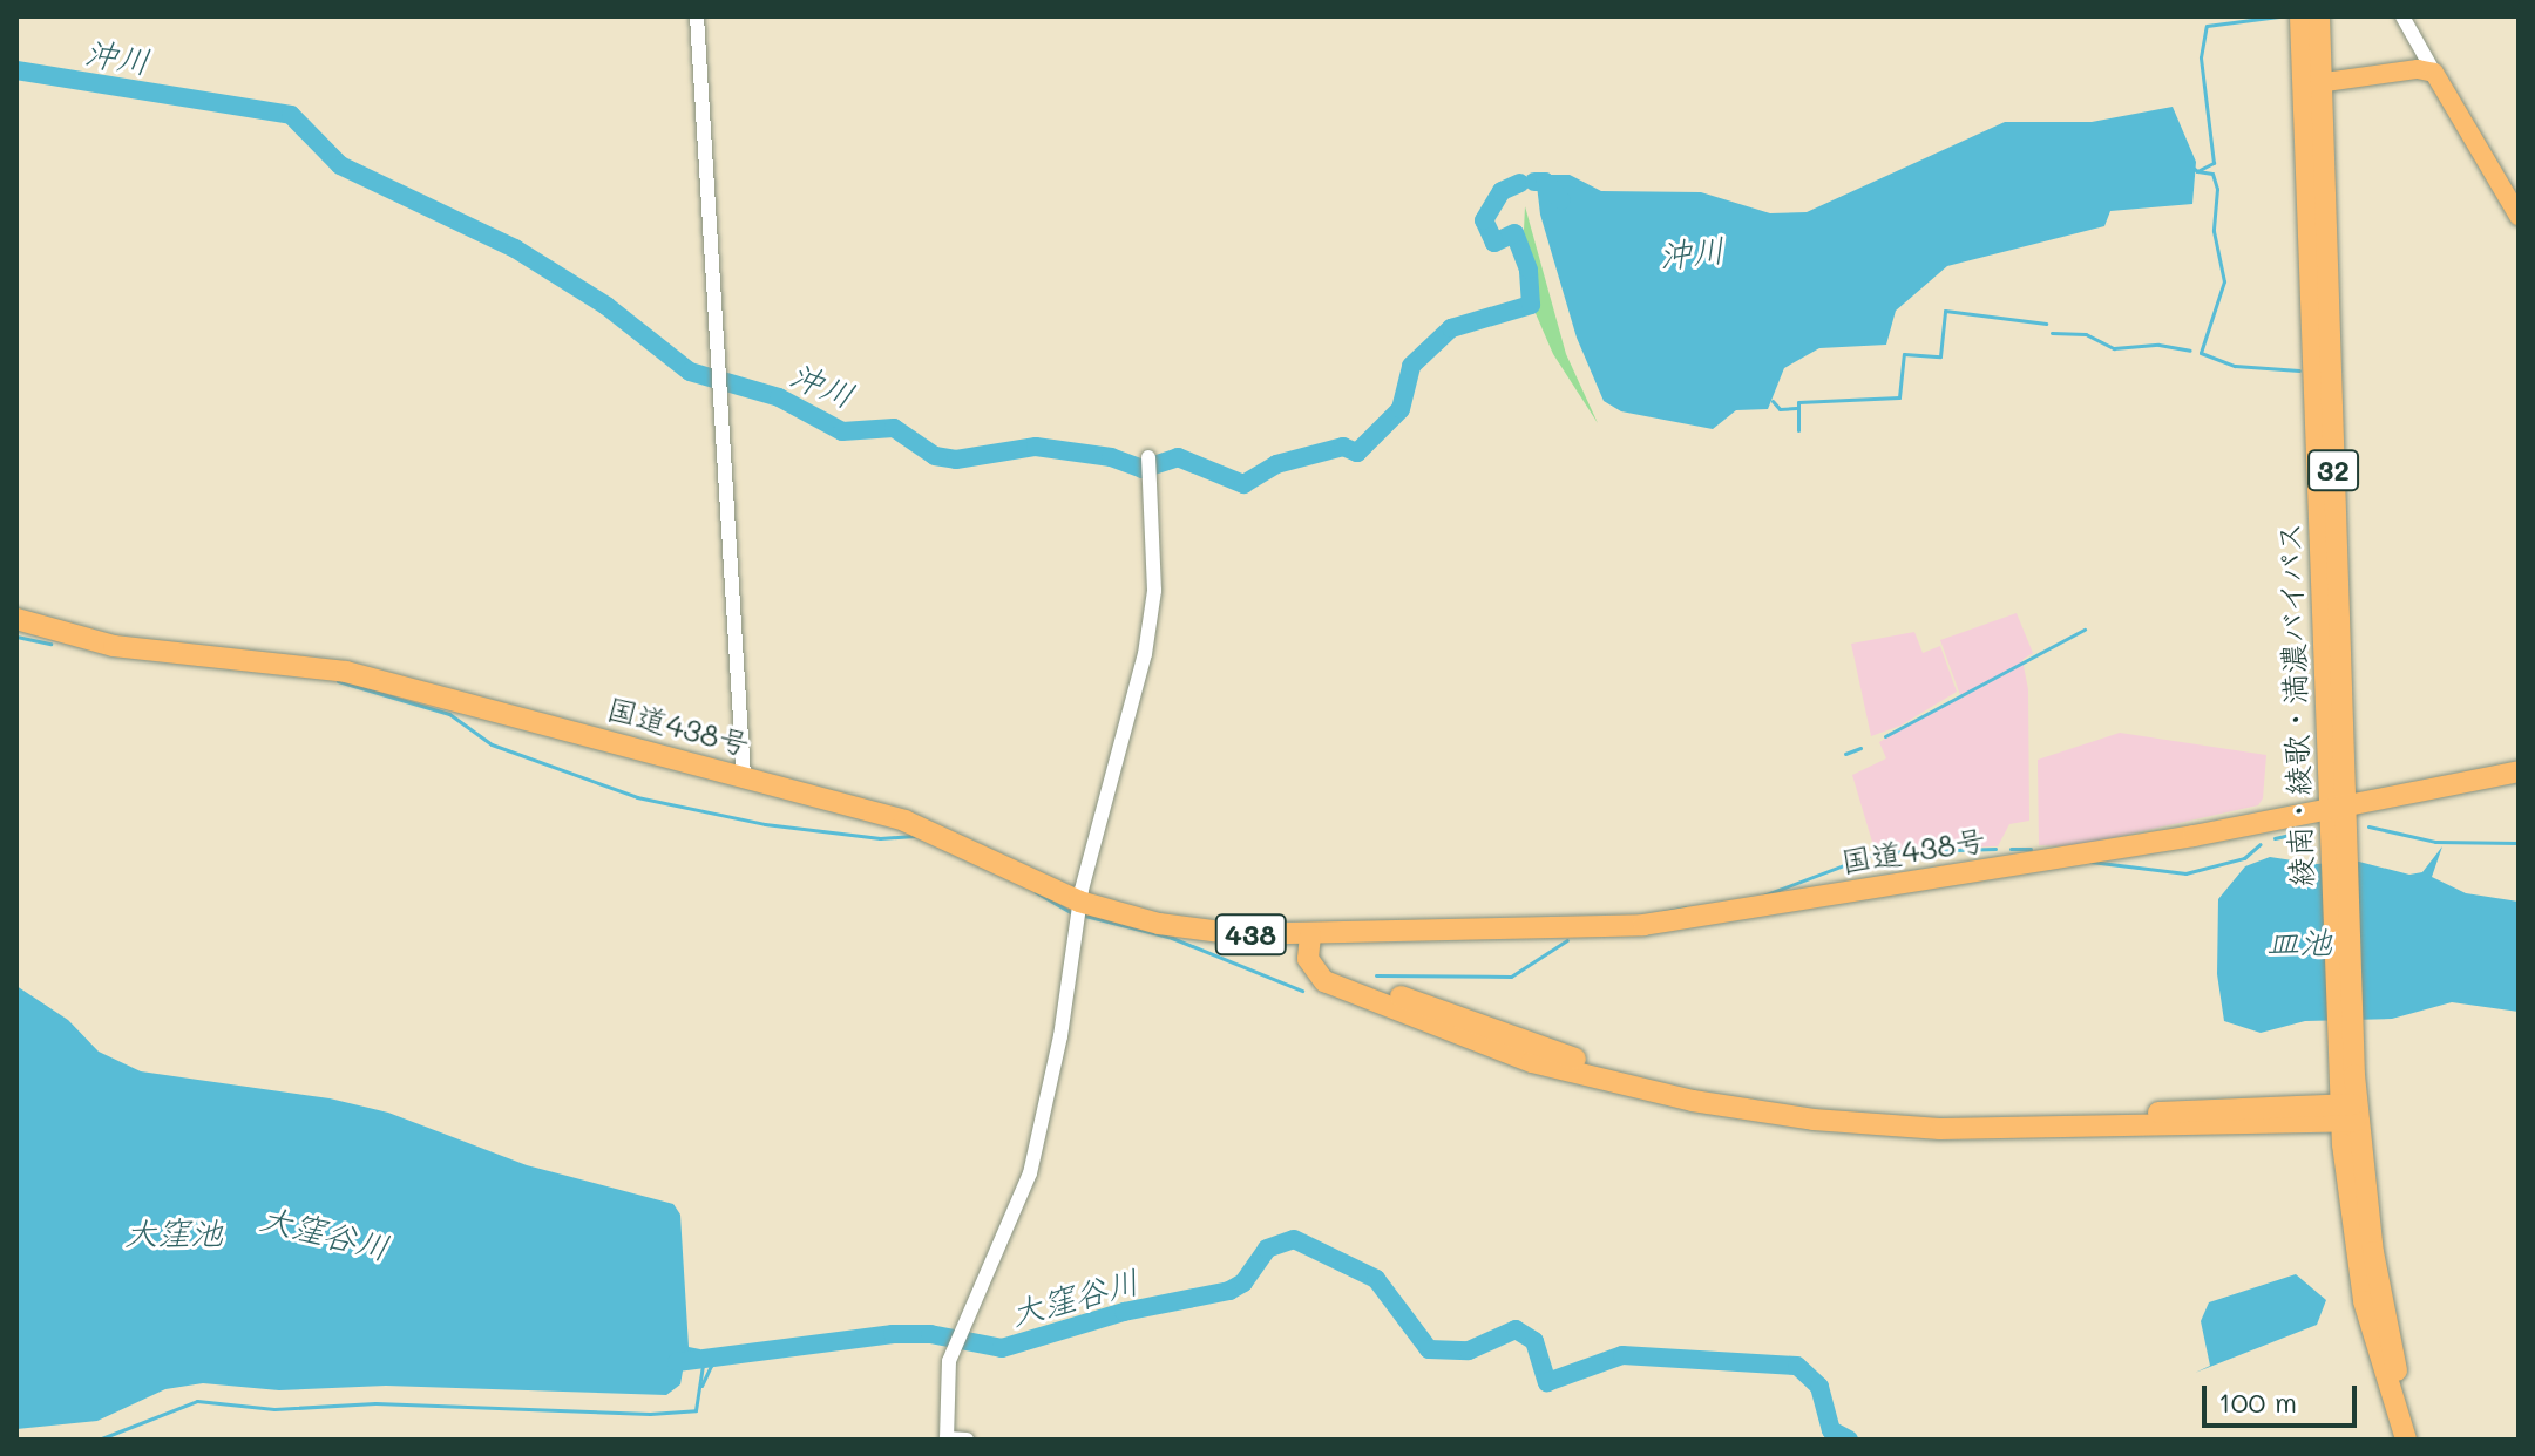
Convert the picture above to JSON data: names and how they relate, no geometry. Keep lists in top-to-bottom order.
{
  "streets": {
    "highway": [
      "32",
      "綾南・綾歌・満濃バイパス",
      "国道438号",
      "438"
    ]
  },
  "crossings": [
    ["綾南・綾歌・満濃バイパス", "国道438号"],
    ["綾南・綾歌・満濃バイパス", "438"],
    ["国道438号", "438"]
  ],
  "water": [
    "沖川",
    "皿池",
    "大窪池",
    "大窪谷川"
  ],
  "scale_bar": "100 m"
}
